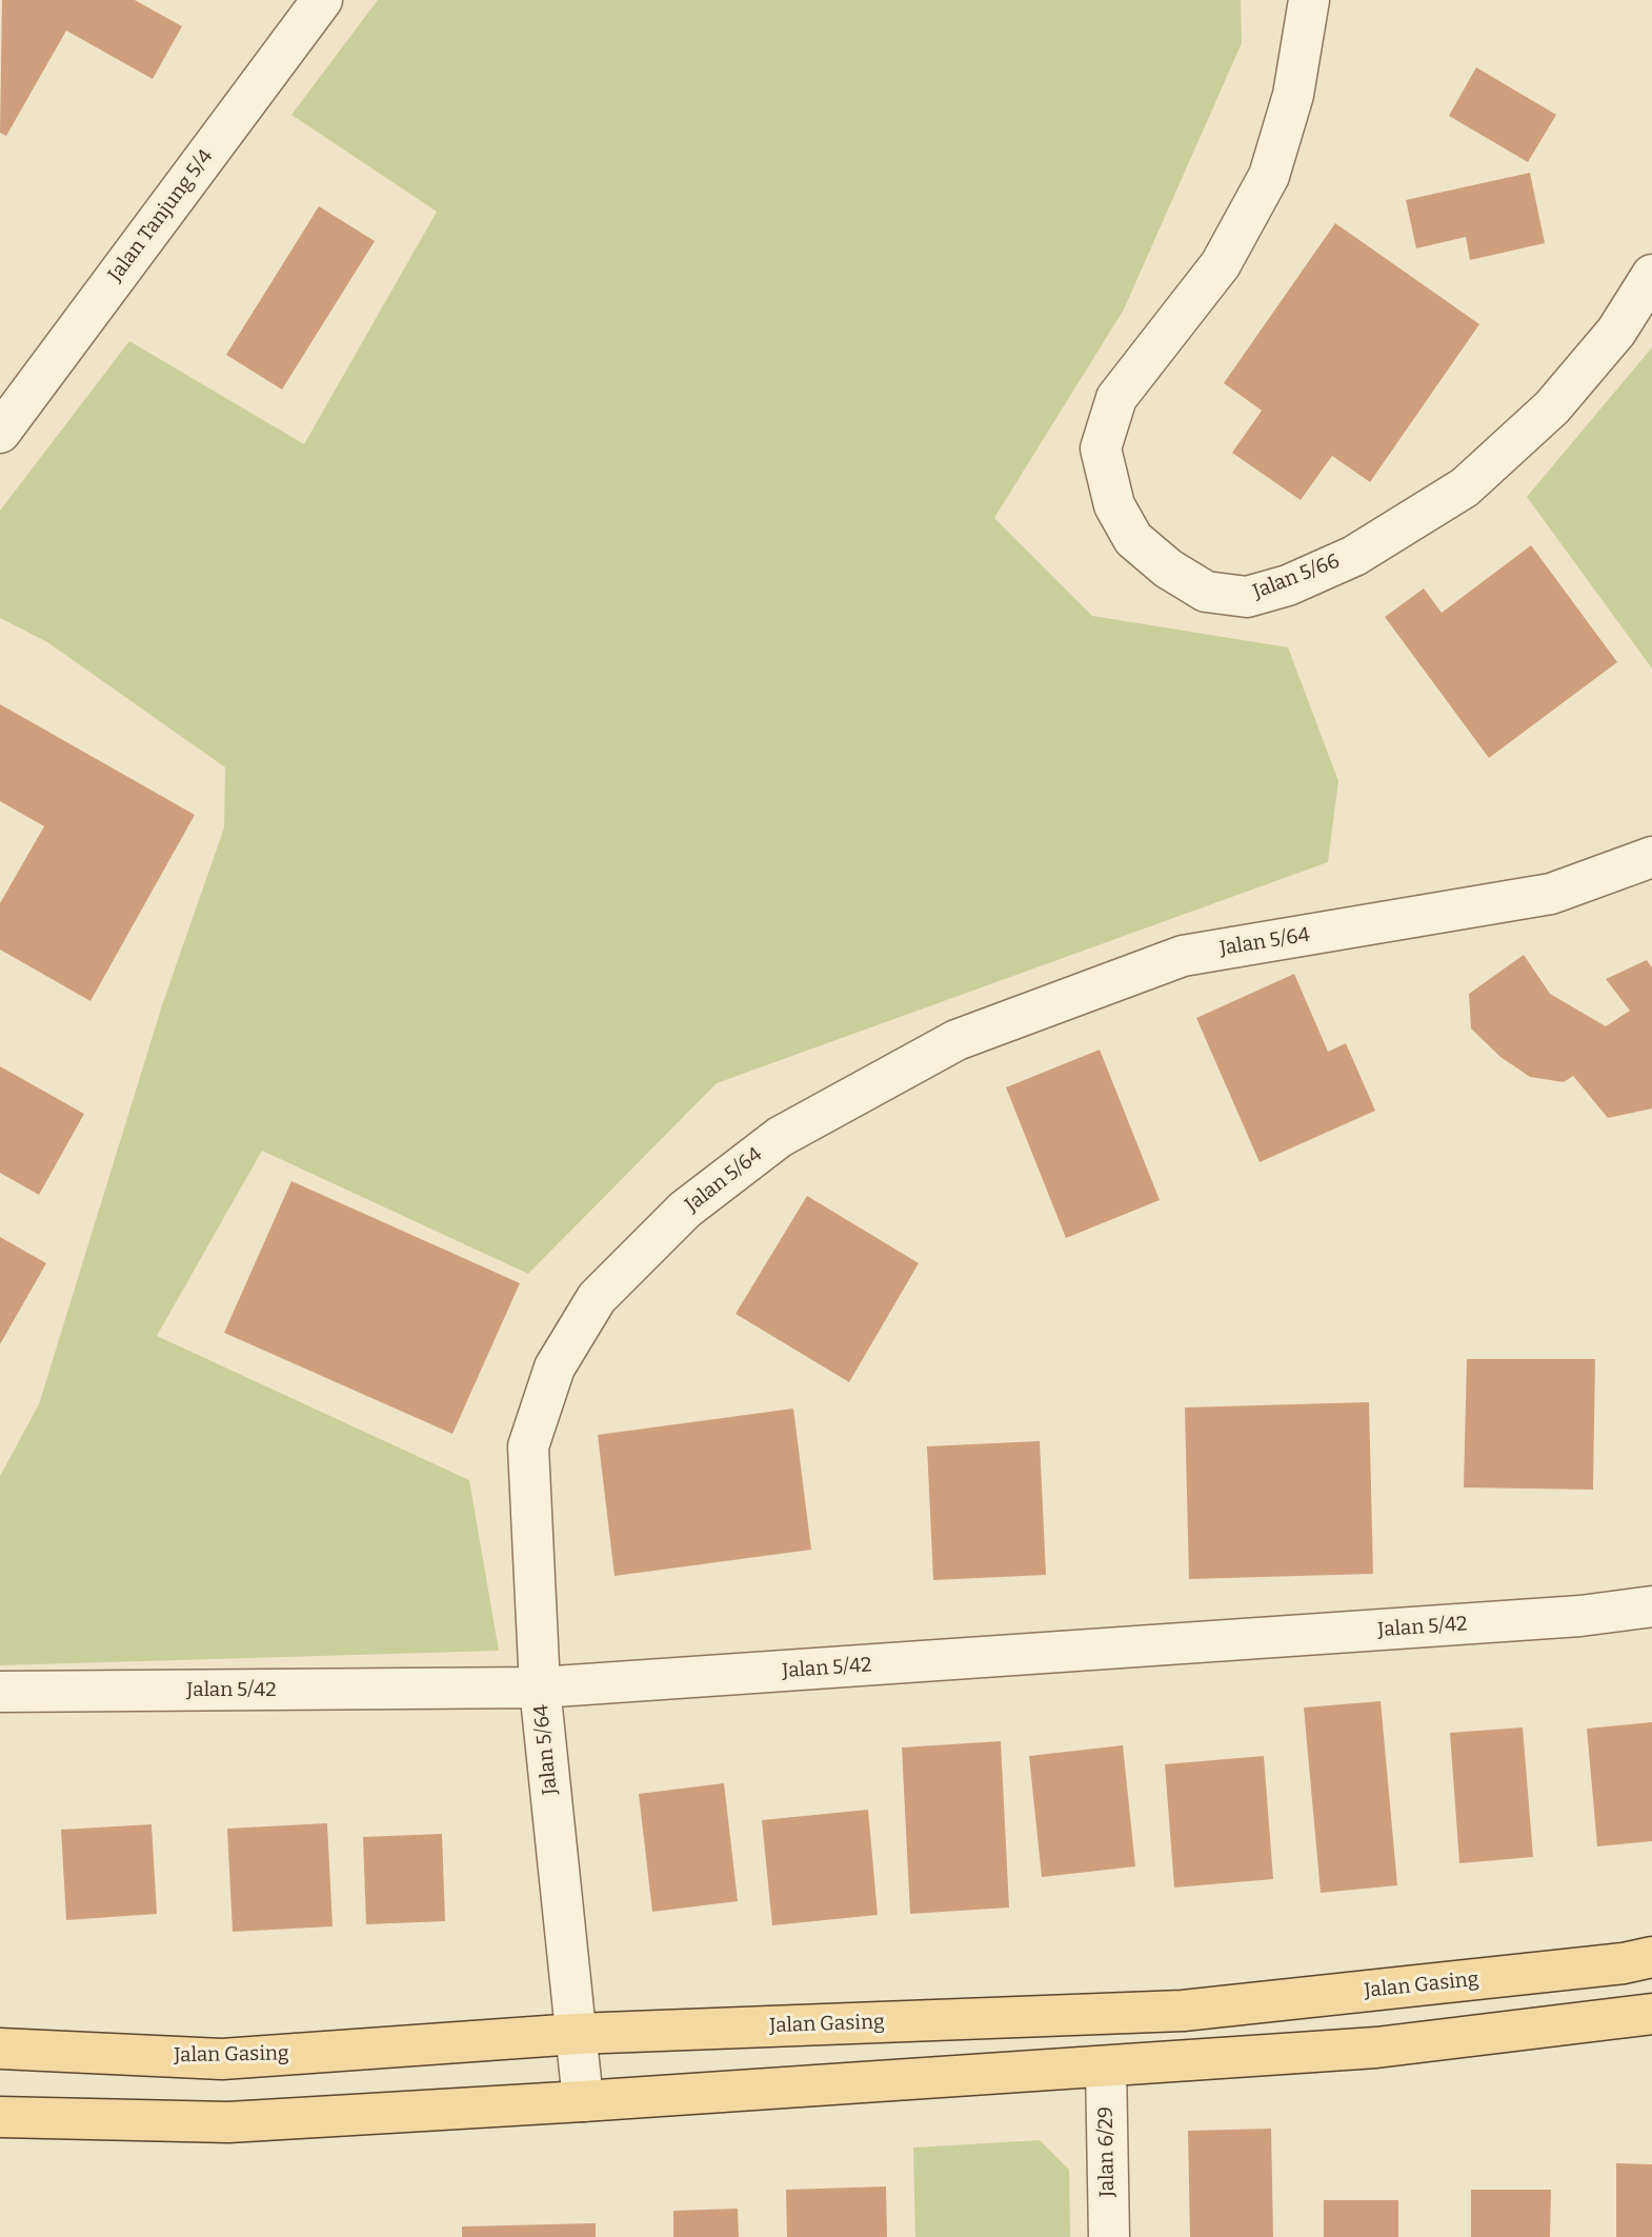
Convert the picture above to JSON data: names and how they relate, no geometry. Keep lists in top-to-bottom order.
{
  "streets": {
    "main road": ["Jalan Gasing"],
    "street": [
      "Jalan Tanjung 5/4",
      "Jalan 5/66",
      "Jalan 5/64",
      "Jalan 5/42",
      "Jalan 6/29"
    ]
  },
  "crossings": [
    ["Jalan 5/64", "Jalan 5/42"],
    ["Jalan 5/64", "Jalan Gasing"]
  ]
}
